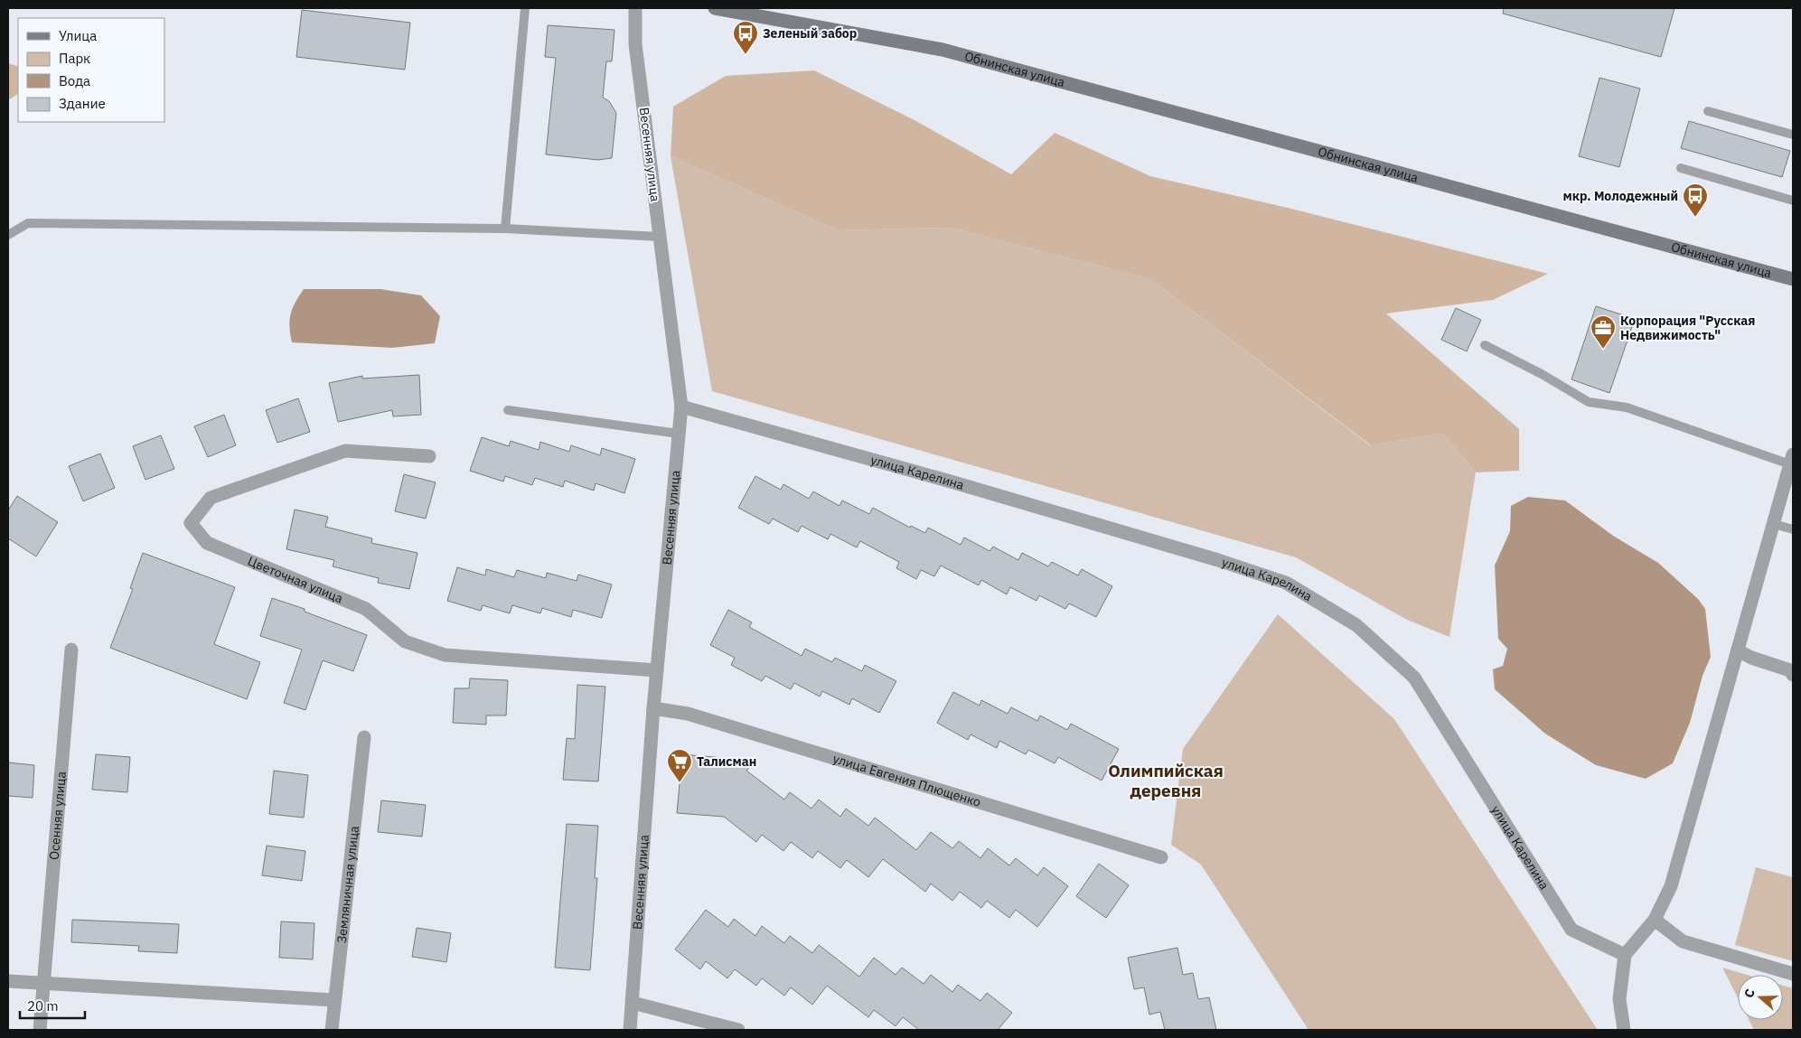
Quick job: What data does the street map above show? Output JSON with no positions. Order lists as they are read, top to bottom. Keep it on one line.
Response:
{"streets":{"street":["Обнинская улица","Весенняя улица","улица Карелина","Цветочная улица","улица Евгения Плющенко","Осенняя улица","Земляничная улица"]},"crossings":[["Весенняя улица","улица Карелина"],["Весенняя улица","Цветочная улица"],["Весенняя улица","улица Евгения Плющенко"]],"districts":["Олимпийская деревня"],"places":{"bus stop":["Зеленый забор","мкр. Молодежный"],"office":["Корпорация \"Русская Недвижимость\""],"supermarket":["Талисман"]},"legend":["Улица","Парк","Вода","Здание"],"scale_bar":"20 m","north":"left"}
